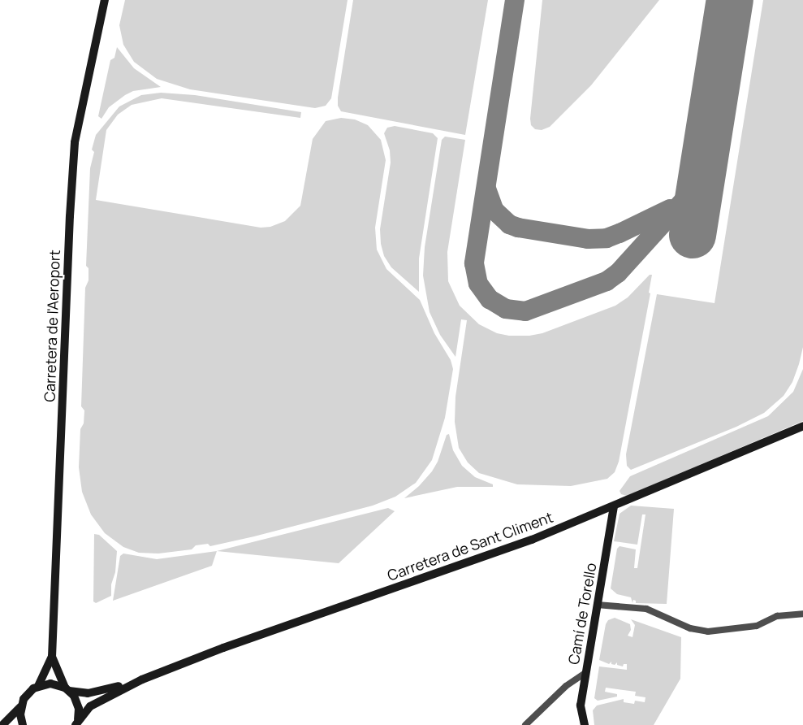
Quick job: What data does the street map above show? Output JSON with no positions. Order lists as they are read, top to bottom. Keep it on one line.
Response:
{"streets":{"main road":["Carretera de l'Aeroport","Carretera de Sant Climent","Camí de Torello"]},"crossings":[["Carretera de Sant Climent","Camí de Torello"]]}
